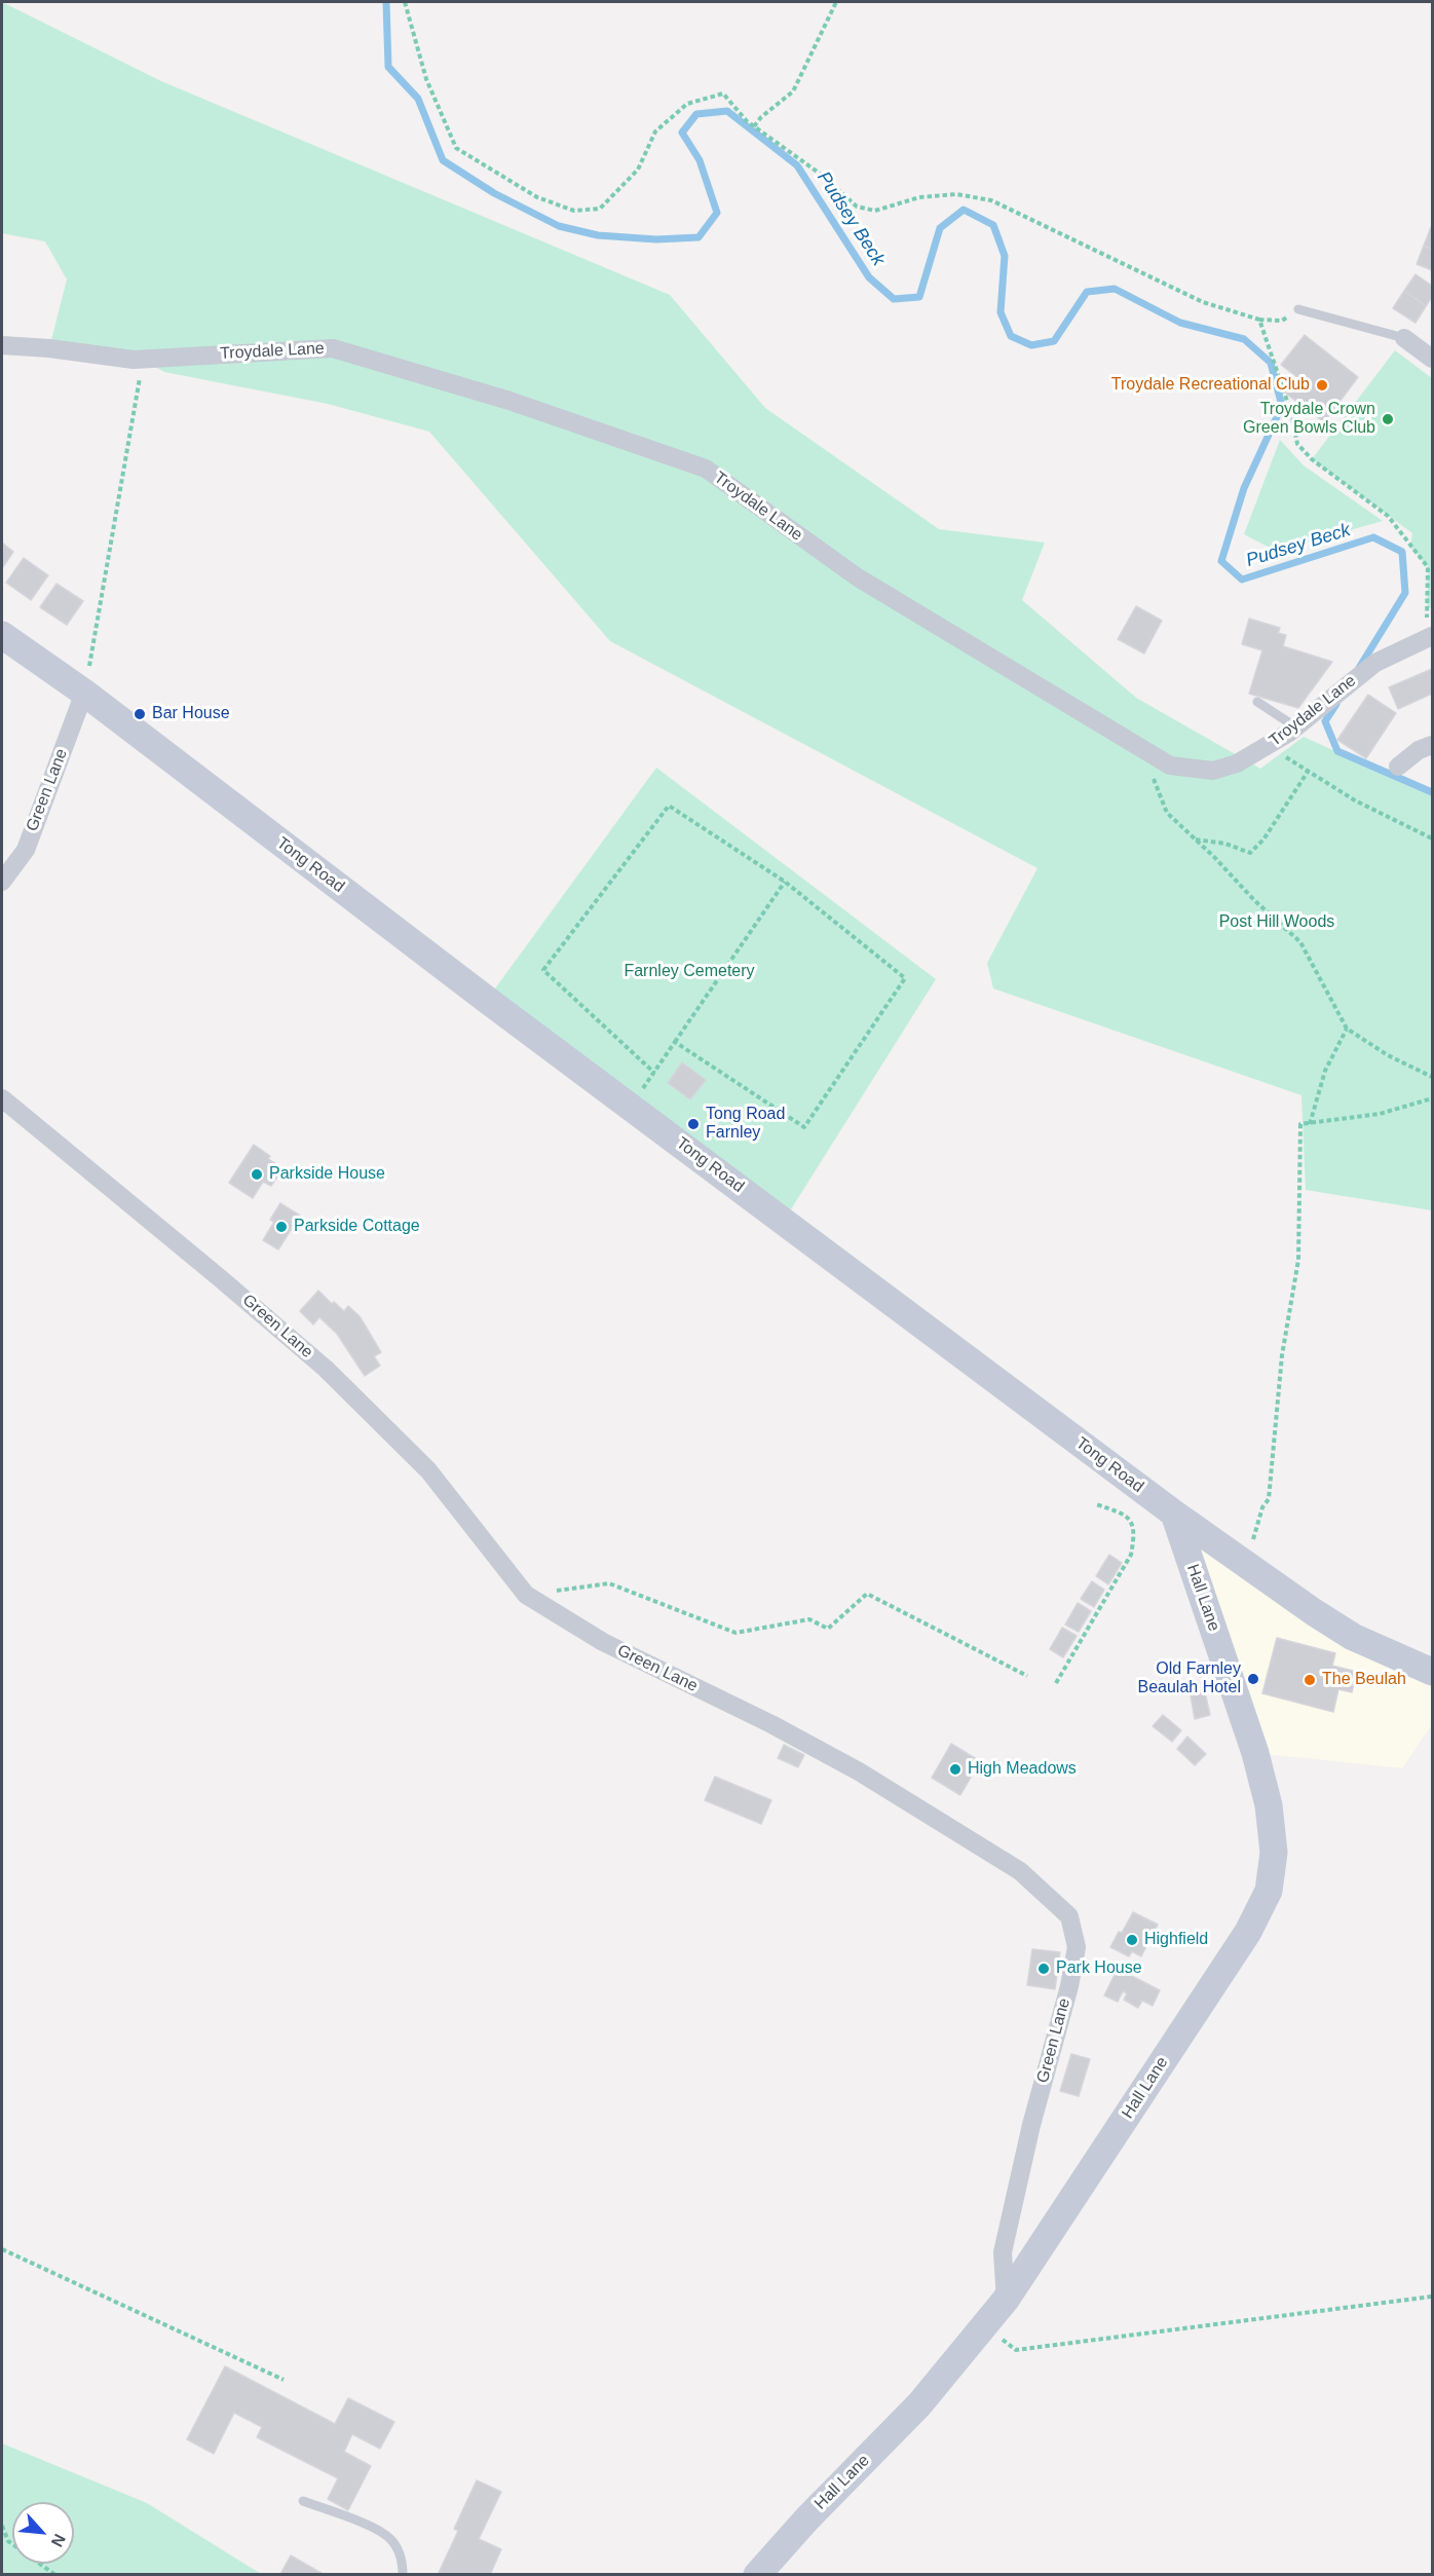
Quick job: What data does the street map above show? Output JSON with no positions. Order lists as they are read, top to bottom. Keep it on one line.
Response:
{"streets":{"street":["Troydale Lane","Green Lane","Tong Road","Hall Lane"]},"crossings":[["Green Lane","Tong Road"],["Green Lane","Hall Lane"],["Tong Road","Hall Lane"]],"water":["Pudsey Beck"],"parks":["Post Hill Woods","Farnley Cemetery"],"places":["Troydale Recreational Club","Troydale Crown Green Bowls Club","Bar House","Tong Road Farnley","Parkside House","Parkside Cottage","Old Farnley Beaulah Hotel","The Beulah","High Meadows","Highfield","Park House"],"north":"bottom right"}
